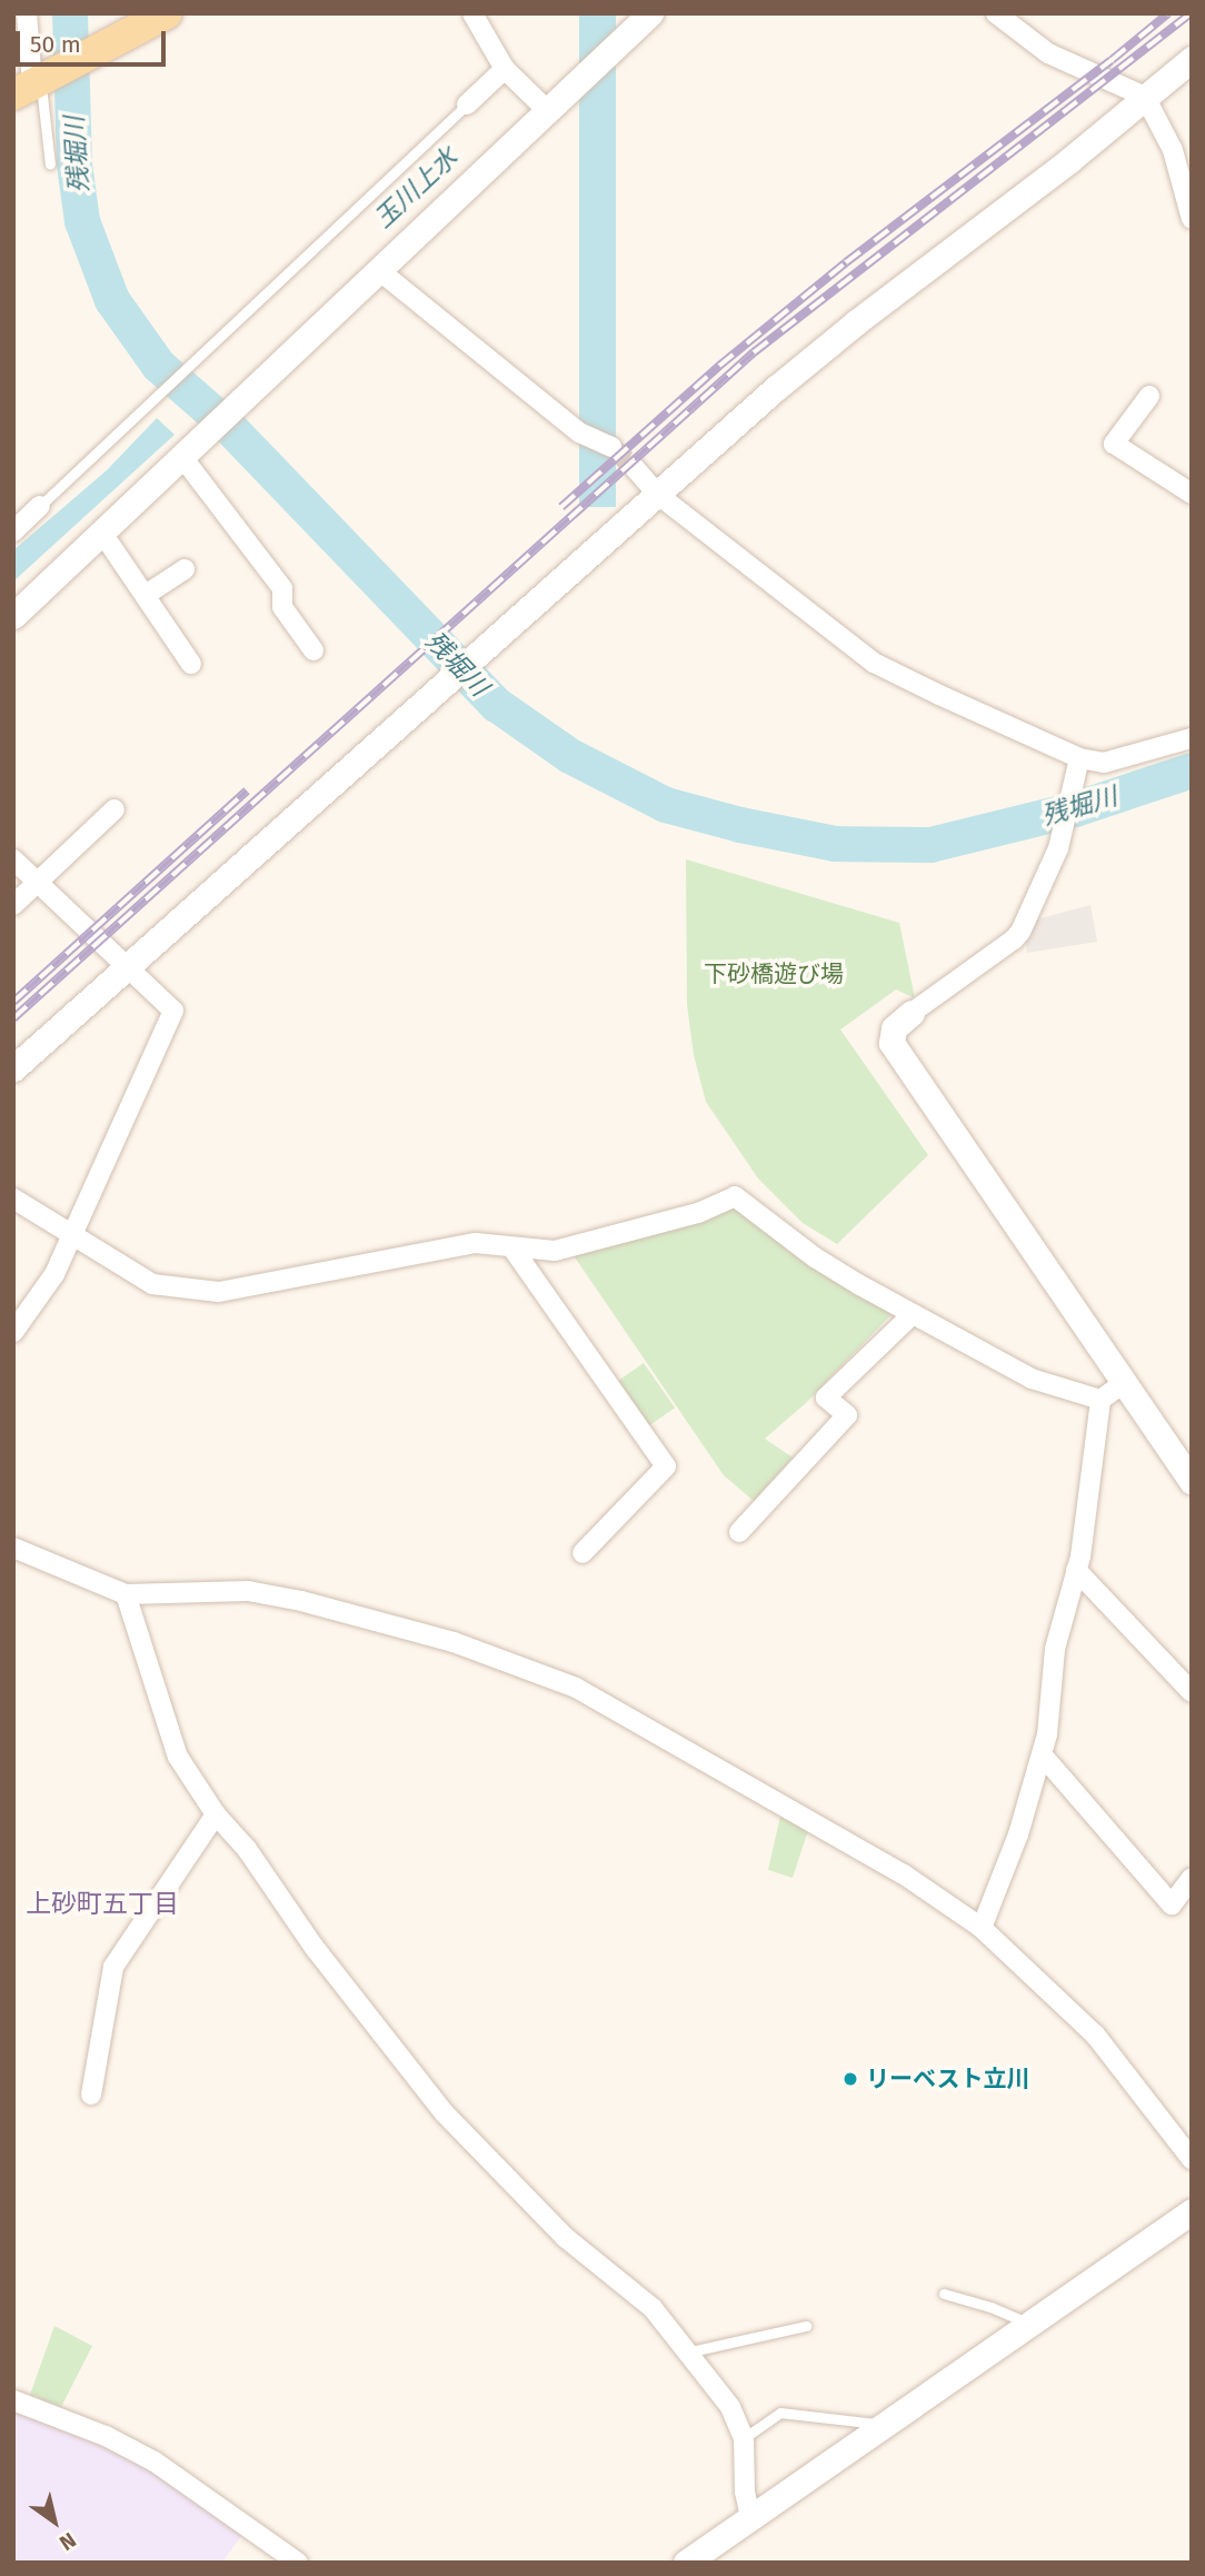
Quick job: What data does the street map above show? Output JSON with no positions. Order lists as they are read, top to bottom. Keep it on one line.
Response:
{"districts":["上砂町五丁目"],"water":["残堀川","玉川上水"],"parks":["下砂橋遊び場"],"places":["リーベスト立川"],"scale_bar":"50 m","north":"bottom right"}
